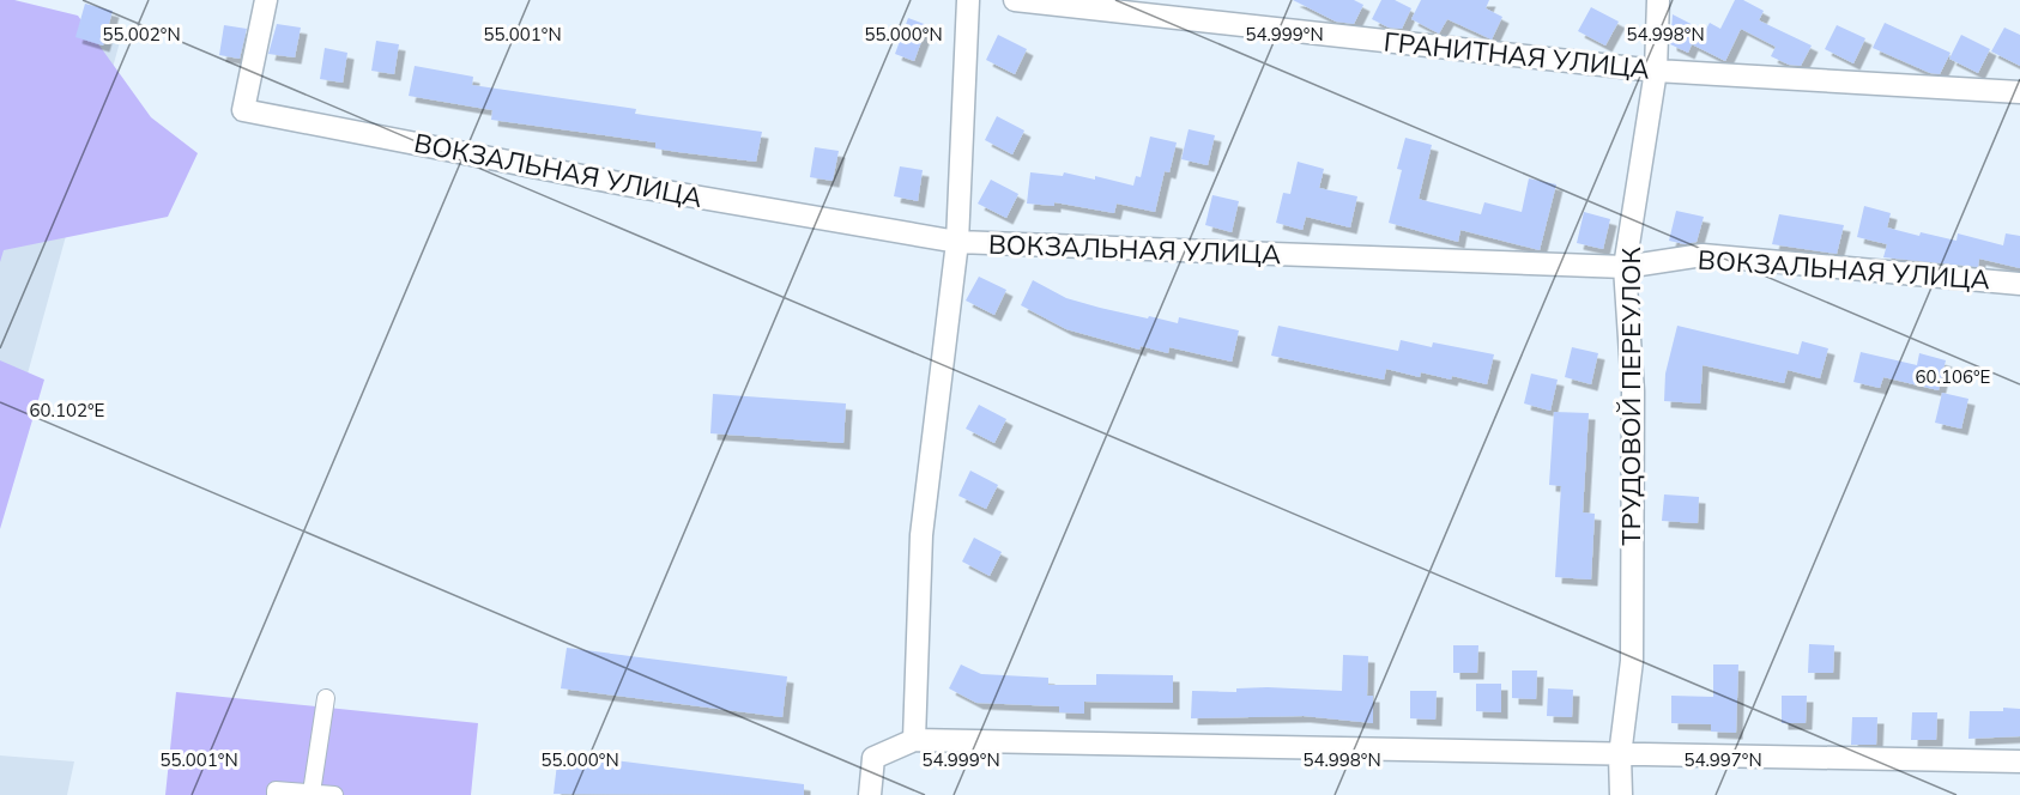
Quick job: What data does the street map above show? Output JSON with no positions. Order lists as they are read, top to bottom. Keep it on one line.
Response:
{"streets":{"street":["ГРАНИТНАЯ УЛИЦА","ВОКЗАЛЬНАЯ УЛИЦА","ТРУДОВОЙ ПЕРЕУЛОК"]},"crossings":[["ГРАНИТНАЯ УЛИЦА","ТРУДОВОЙ ПЕРЕУЛОК"],["ВОКЗАЛЬНАЯ УЛИЦА","ТРУДОВОЙ ПЕРЕУЛОК"]],"coordinates":["55.002°N","55.001°N","55.000°N","54.999°N","54.998°N","60.106°E","60.102°E","54.997°N"]}
